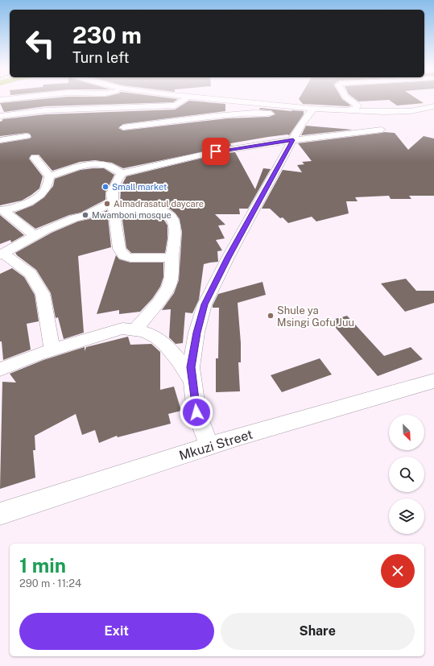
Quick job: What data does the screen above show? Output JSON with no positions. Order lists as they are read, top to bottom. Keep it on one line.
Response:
{"streets":{"street":["Mkuzi Street"]},"places":["Small market","Almadrasatul daycare","Mwamboni mosque","Shule ya Msingi Gofu Juu"],"north":"bottom right","page":{"turn":["230 m","Turn left"],"heading":["1 min","290 m · 11:24"],"buttons":["Exit","Share"]}}
